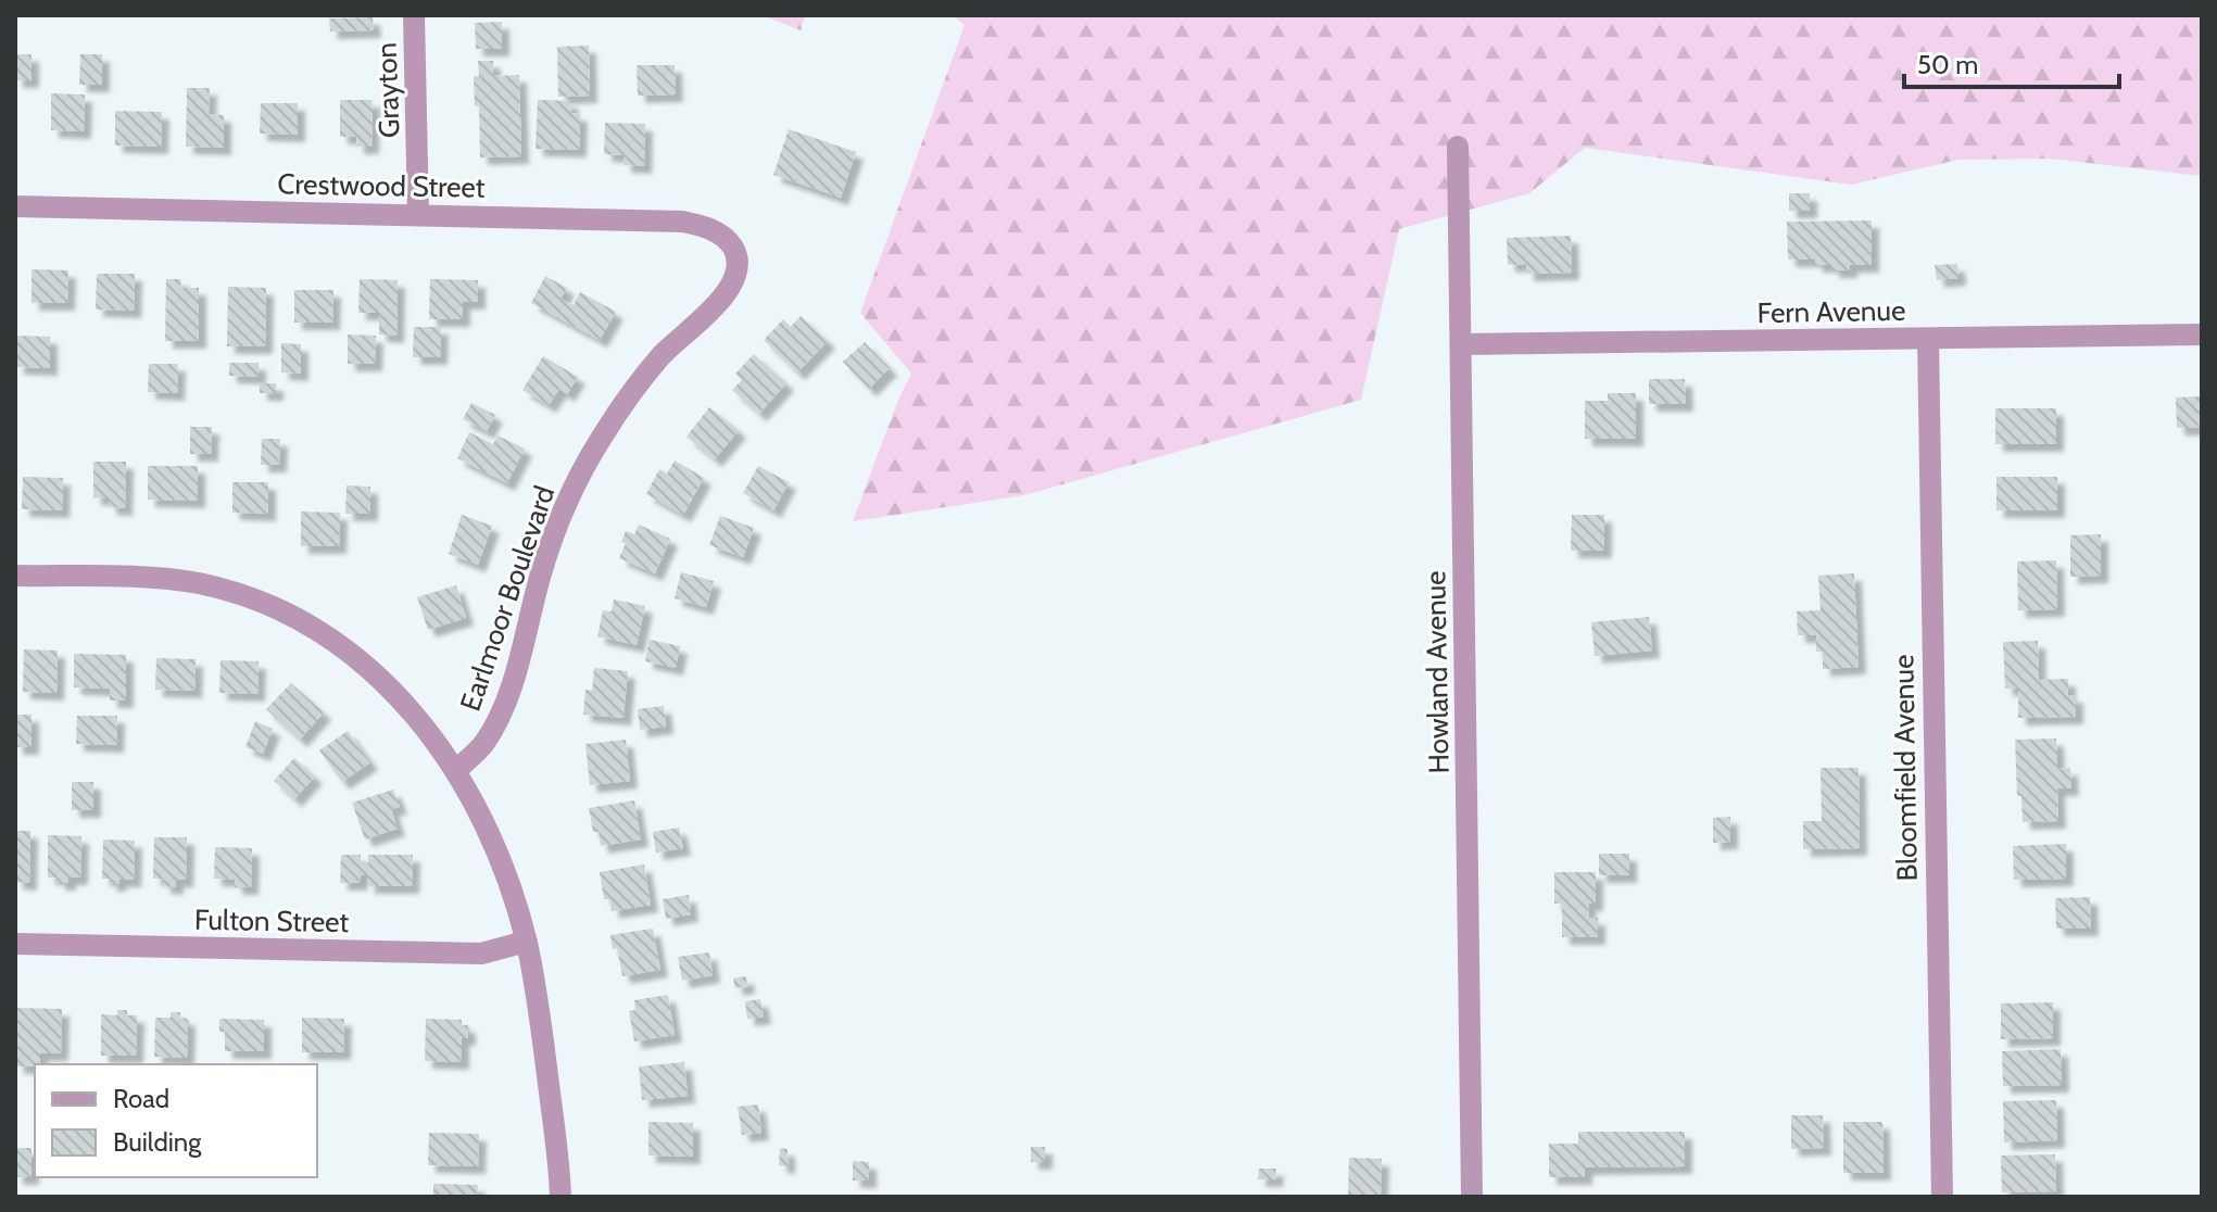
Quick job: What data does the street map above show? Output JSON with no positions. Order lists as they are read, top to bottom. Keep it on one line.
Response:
{"streets":{"street":["Grayton","Crestwood Street","Fern Avenue","Earlmoor Boulevard","Howland Avenue","Bloomfield Avenue","Fulton Street"]},"crossings":[["Grayton","Crestwood Street"],["Crestwood Street","Earlmoor Boulevard"],["Fern Avenue","Howland Avenue"],["Fern Avenue","Bloomfield Avenue"]],"legend":["Road","Building"],"scale_bar":"50 m"}
